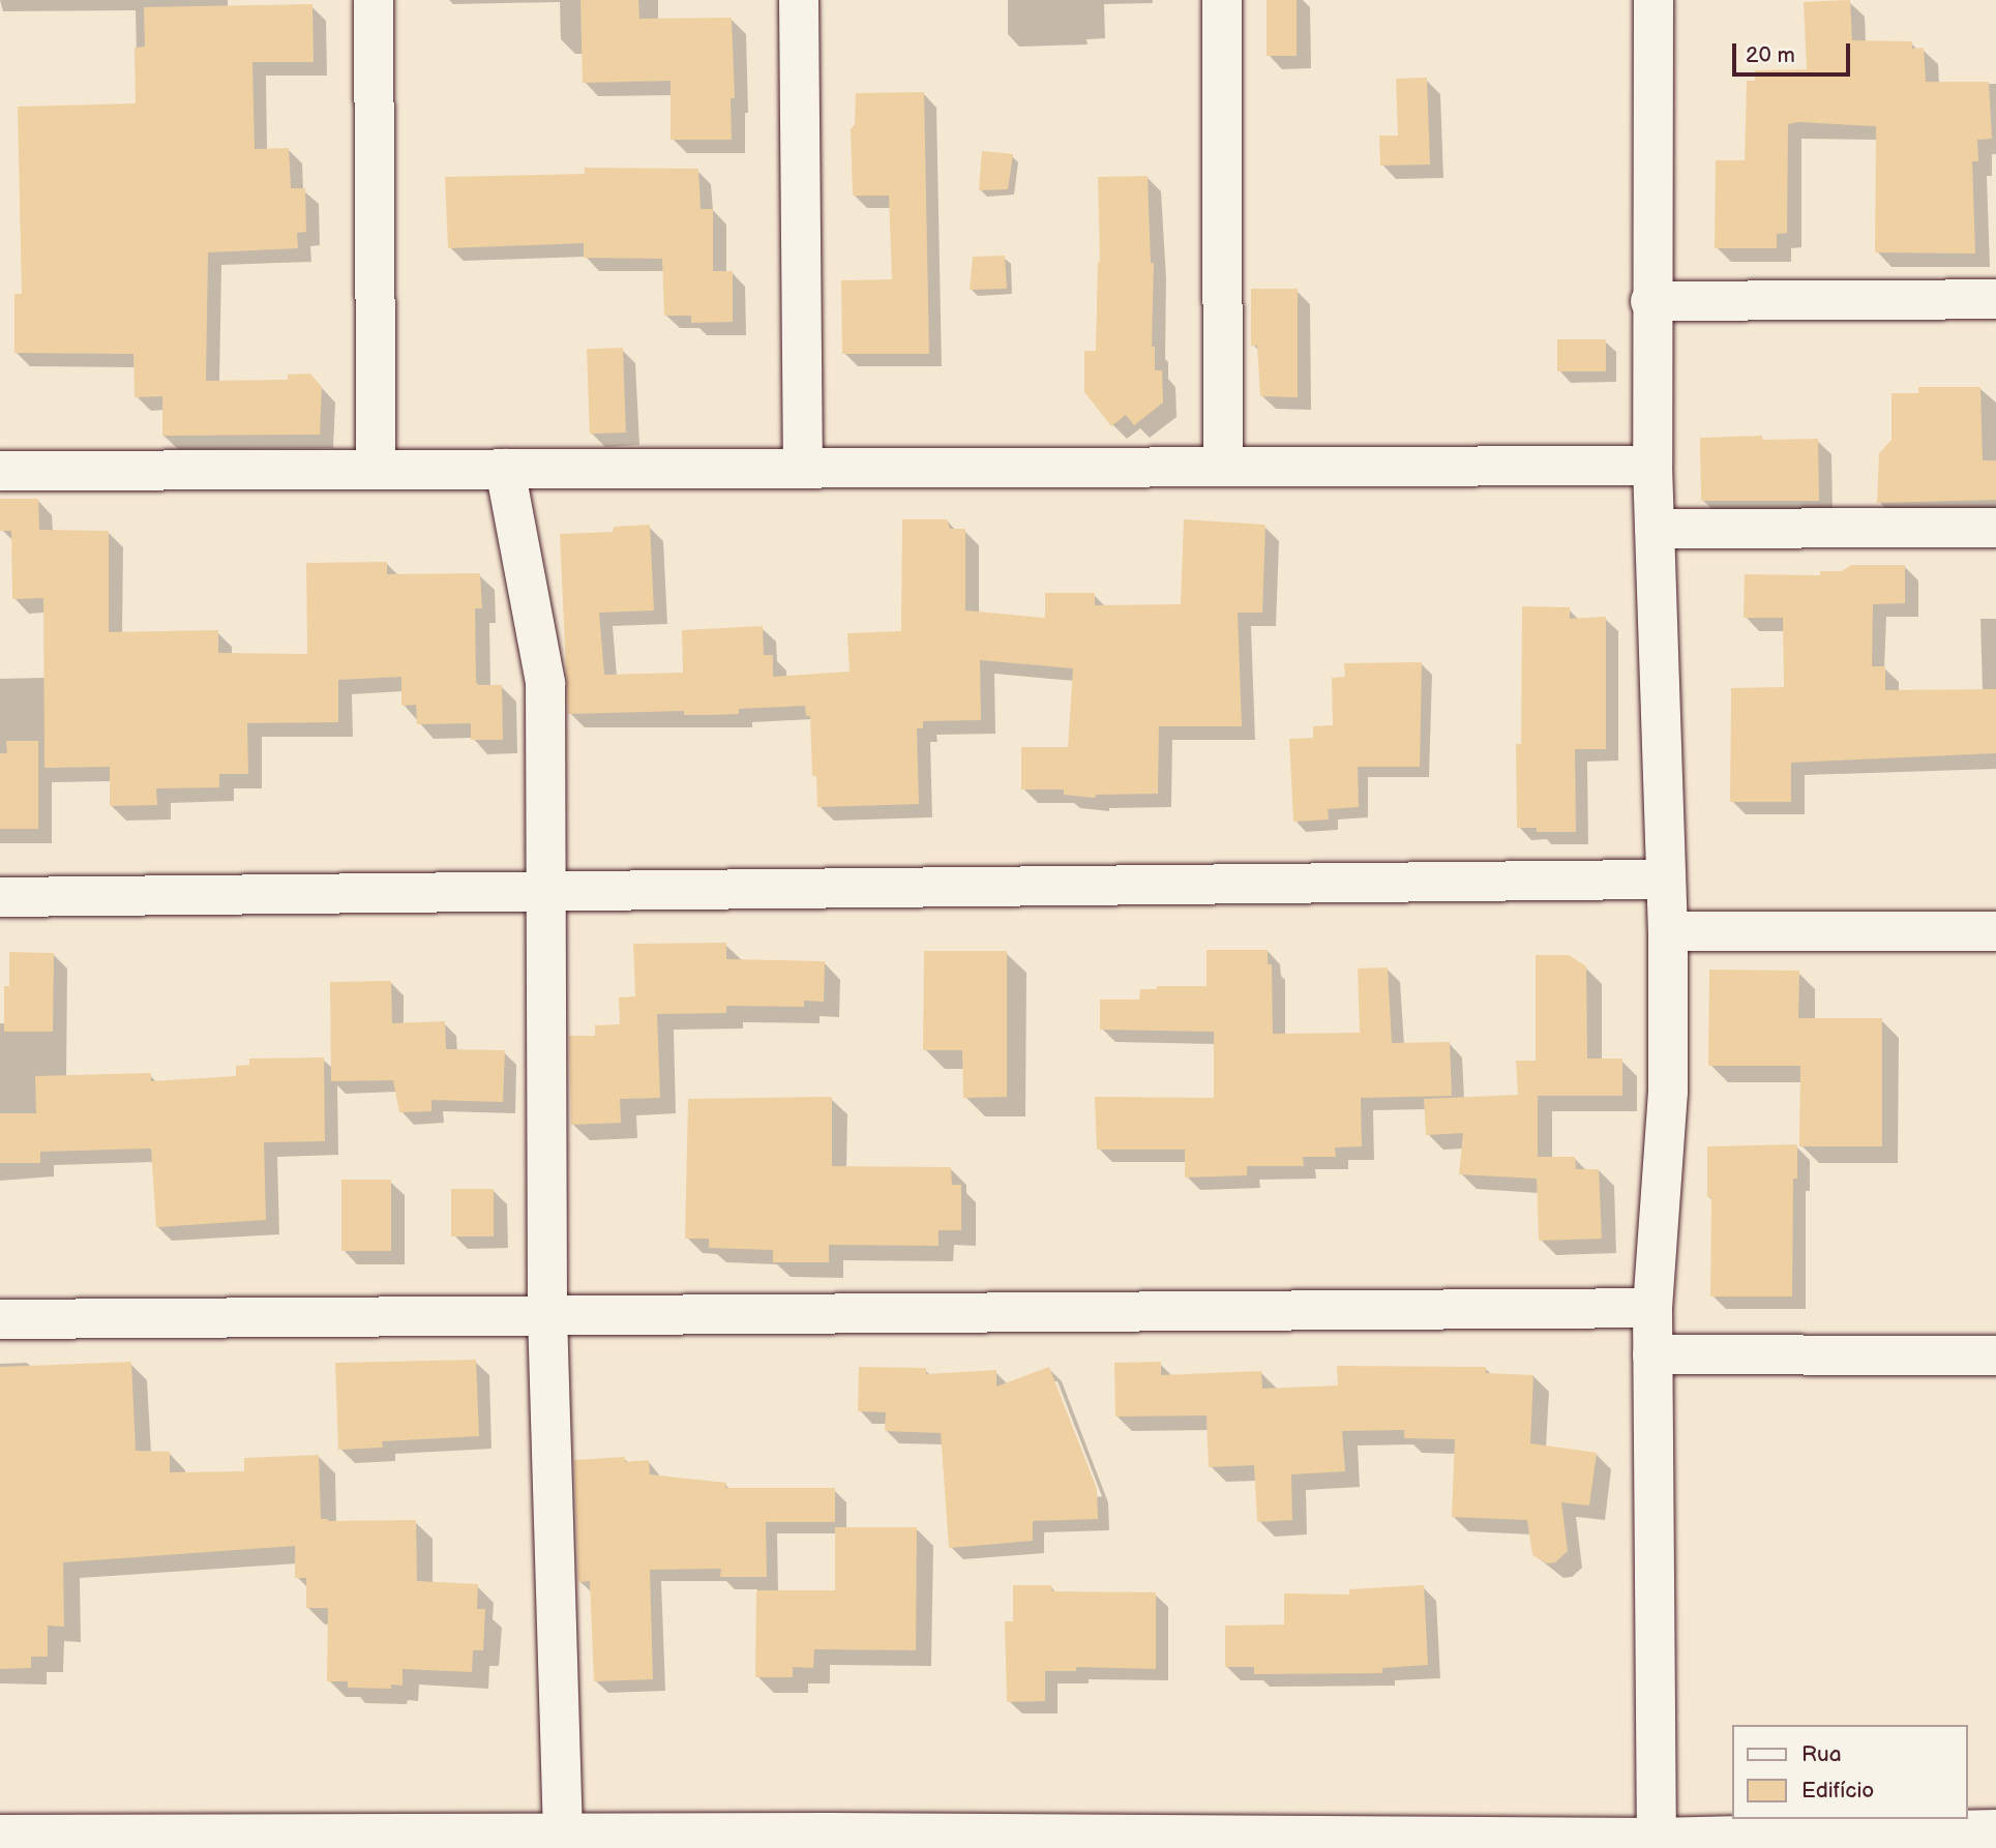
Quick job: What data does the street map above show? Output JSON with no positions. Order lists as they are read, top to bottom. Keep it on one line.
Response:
{"legend":["Rua","Edifício"],"scale_bar":"20 m"}
